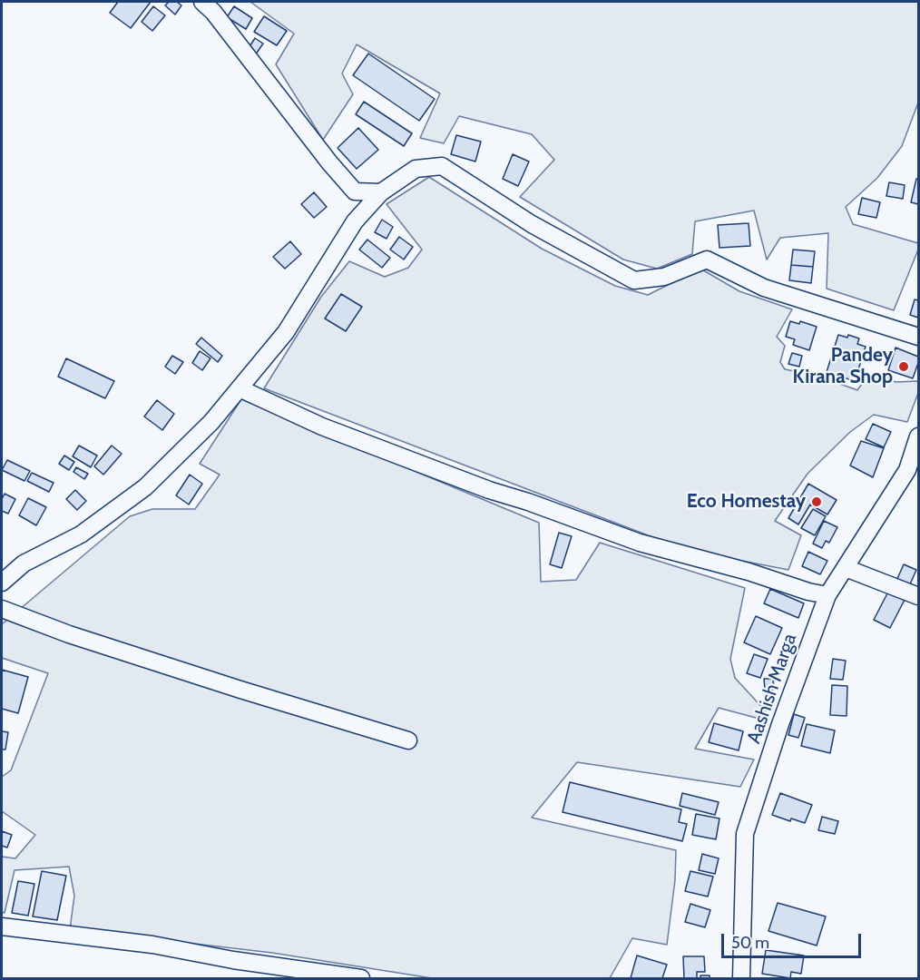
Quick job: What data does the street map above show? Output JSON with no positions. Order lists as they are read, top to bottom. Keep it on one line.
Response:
{"streets":{"street":["Aashish Marga"]},"places":["Pandey Kirana Shop","Eco Homestay"],"scale_bar":"50 m"}
